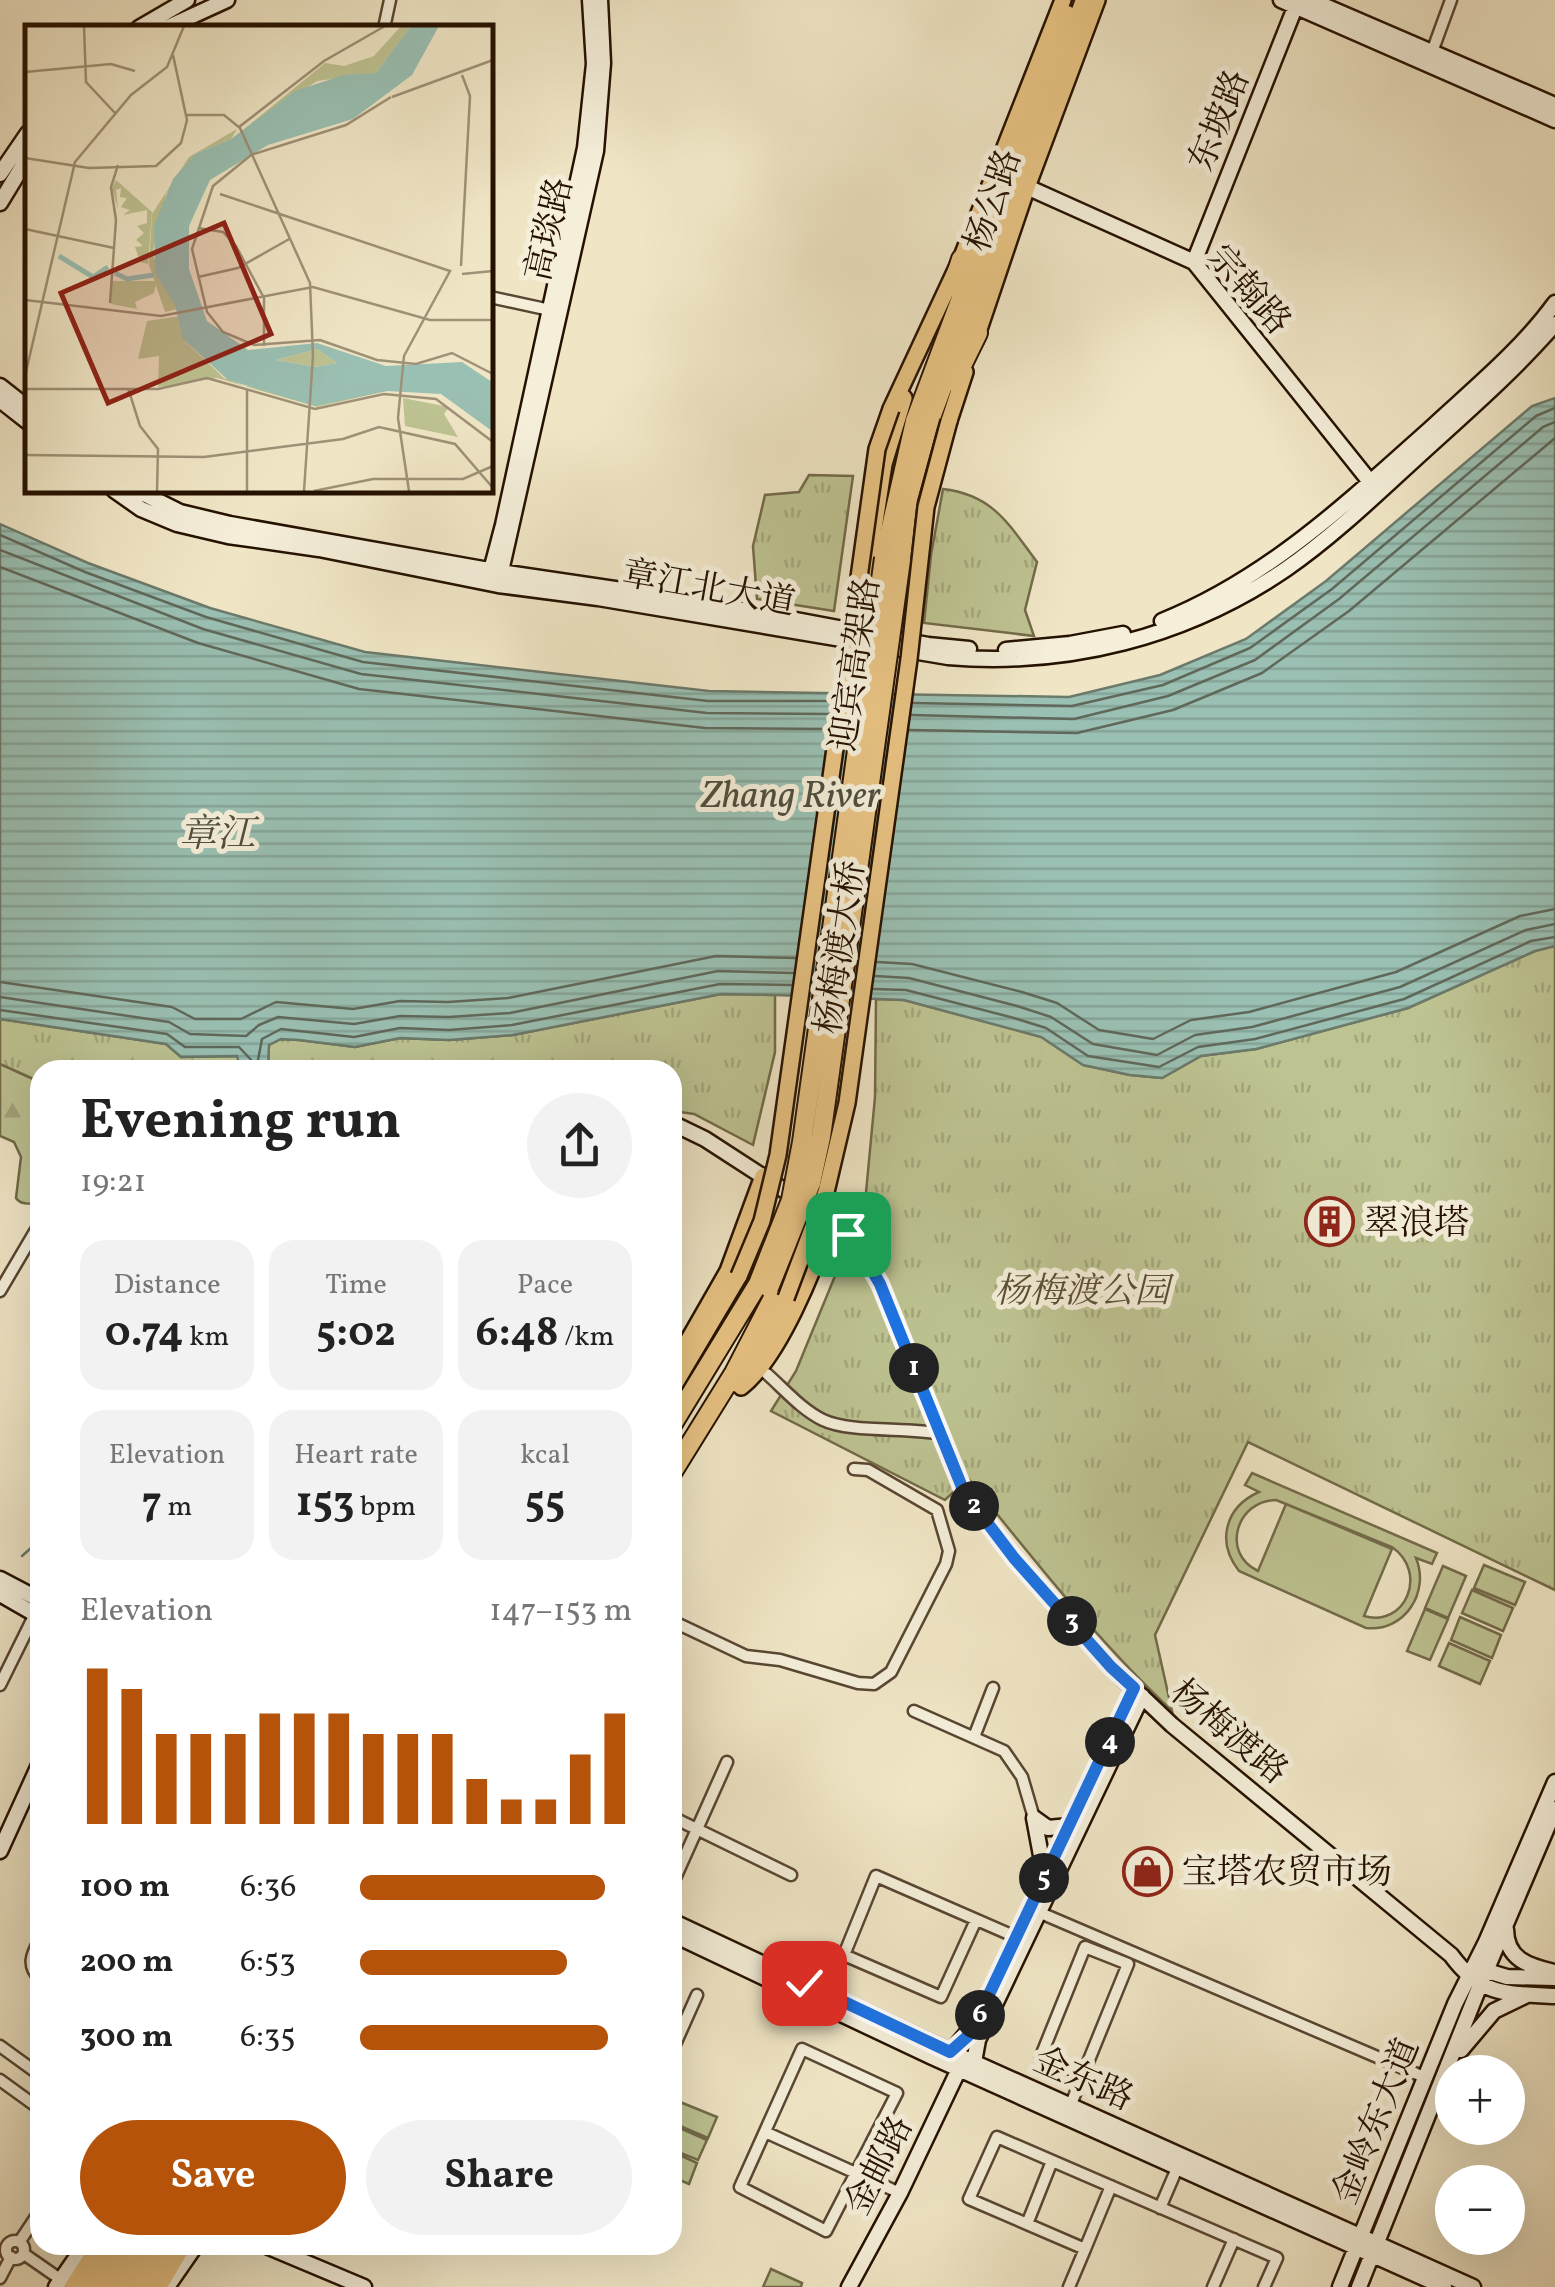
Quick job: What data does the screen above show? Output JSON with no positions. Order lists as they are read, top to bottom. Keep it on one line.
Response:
{"streets":{"highway":["迎宾高架路"],"main road":["东坡路","杨公路","高琰路","宗翰路","章江北大道","杨梅渡大桥","杨梅渡路","金东路","金岭东大道","金邮路"]},"crossings":[["东坡路","宗翰路"],["杨公路","宗翰路"],["杨公路","杨梅渡大桥"],["高琰路","章江北大道"],["宗翰路","章江北大道"],["杨梅渡路","金岭东大道"],["金东路","金岭东大道"],["金东路","金邮路"]],"water":["Zhang River","章江"],"parks":["杨梅渡公园"],"places":{"building":["翠浪塔"],"shop":["宝塔农贸市场"]},"page":{"heading":["Evening run","19:21"],"stats":[["Distance","0.74 km"],["Time","5:02"],["Pace","6:48 /km"],["Elevation","7 m"],["Heart rate","153 bpm"],["kcal","55"]],"pins":["1","2","3","4","5","6"],"chart":["Elevation","147–153 m"],"list":[{"name":"100 m","note":"6:36"},{"name":"200 m","note":"6:53"},{"name":"300 m","note":"6:35"}],"map_buttons":["+","−"],"buttons":["Save","Share"]}}
